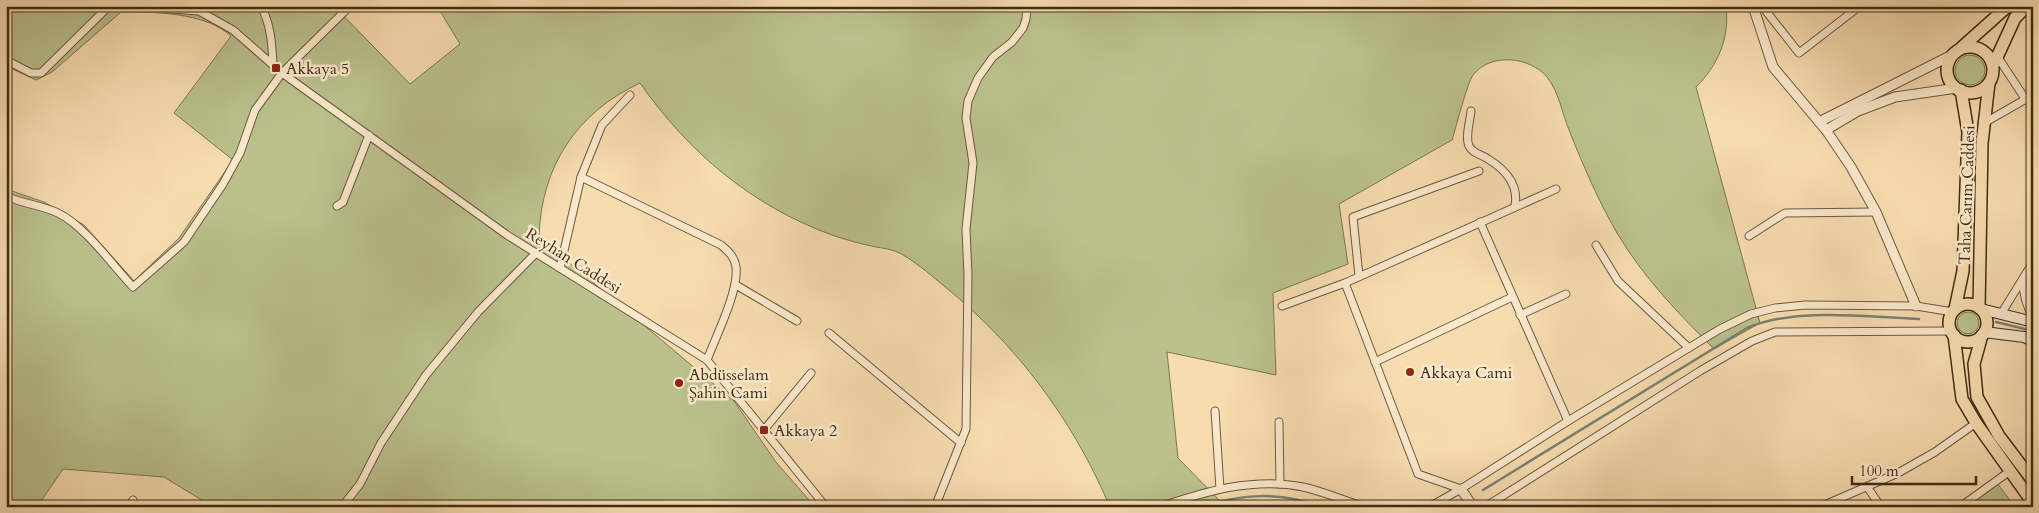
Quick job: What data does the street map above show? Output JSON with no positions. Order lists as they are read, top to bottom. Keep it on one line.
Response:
{"streets":{"main road":["Taha Carım Caddesi"],"street":["Reyhan Caddesi"]},"places":{"transit":["Akkaya 5","Akkaya 2"],"other":["Akkaya Cami","Abdüsselam Şahin Cami"]},"scale_bar":"100 m"}
